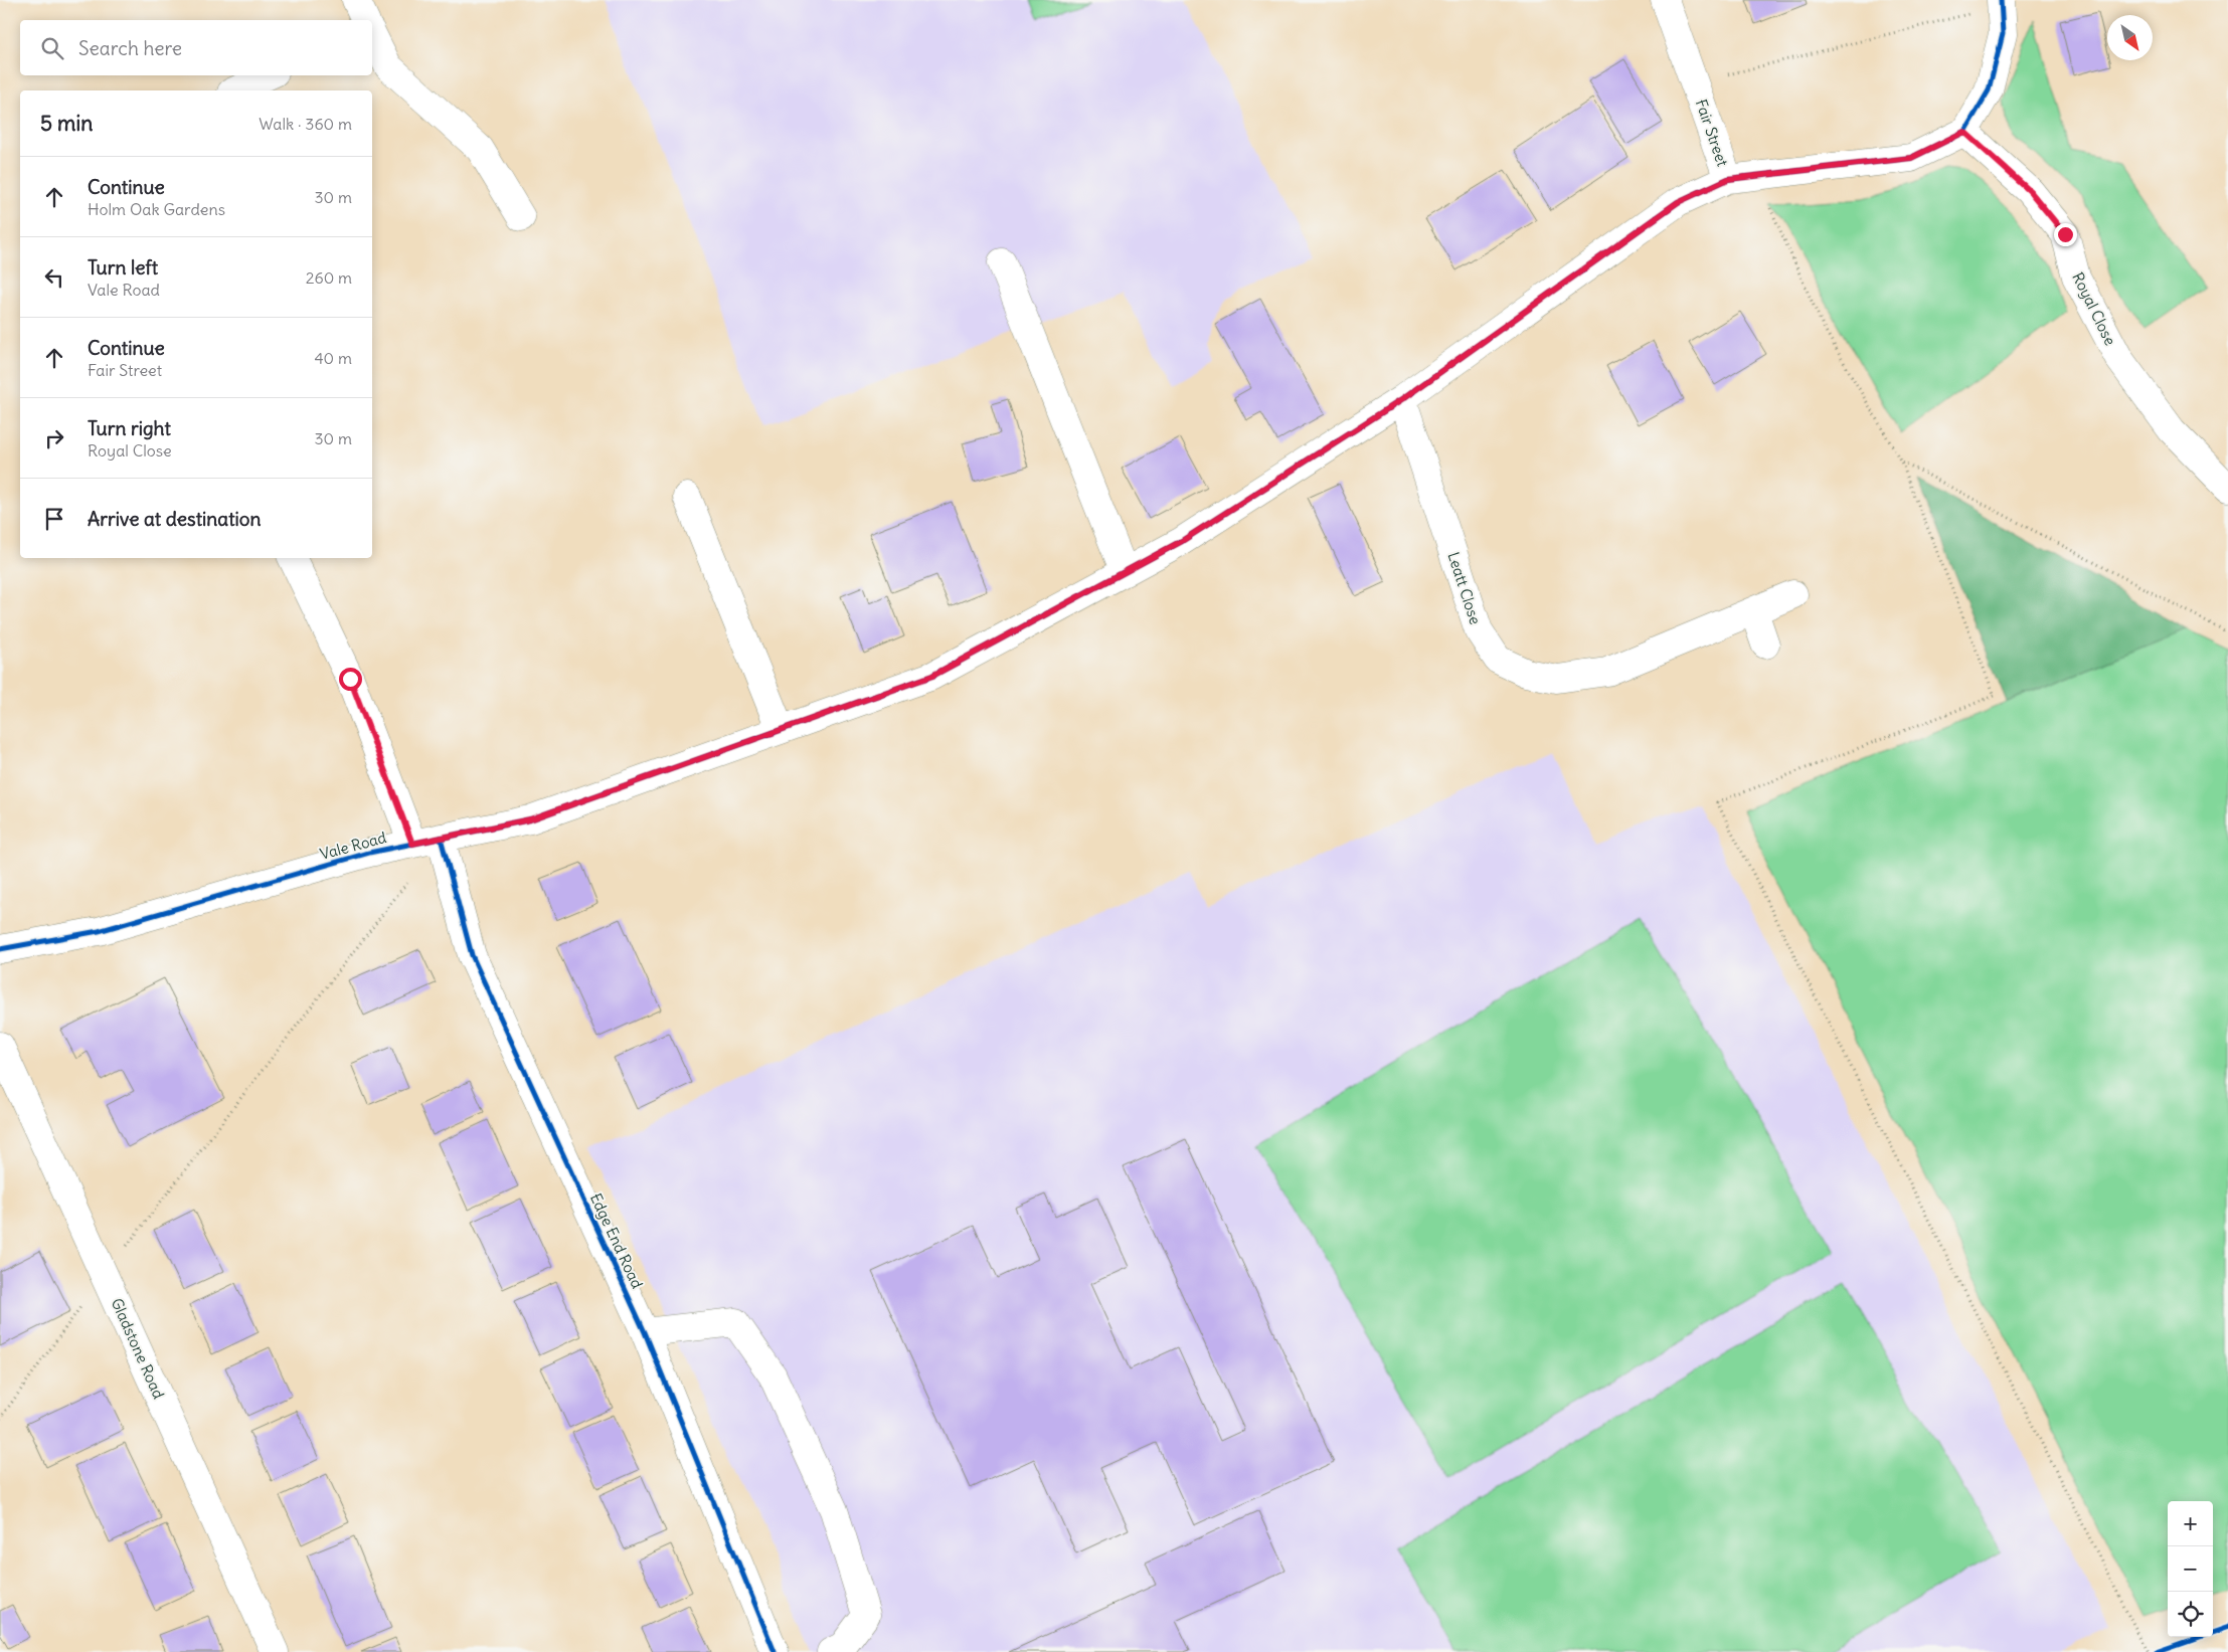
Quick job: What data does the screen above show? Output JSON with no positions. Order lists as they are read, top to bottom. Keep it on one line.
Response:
{"streets":{"street":["Fair Street","Royal Close","Leatt Close","Vale Road","Edge End Road","Gladstone Road"]},"crossings":[["Fair Street","Royal Close"],["Fair Street","Vale Road"],["Leatt Close","Vale Road"],["Vale Road","Edge End Road"]],"north":"bottom right","page":{"search":"Search here","heading":["5 min","Walk · 360 m"],"list":[["Continue","Holm Oak Gardens","30 m"],["Turn left","Vale Road","260 m"],["Continue","Fair Street","40 m"],["Turn right","Royal Close","30 m"],"Arrive at destination"],"map_buttons":["+","−"]}}
